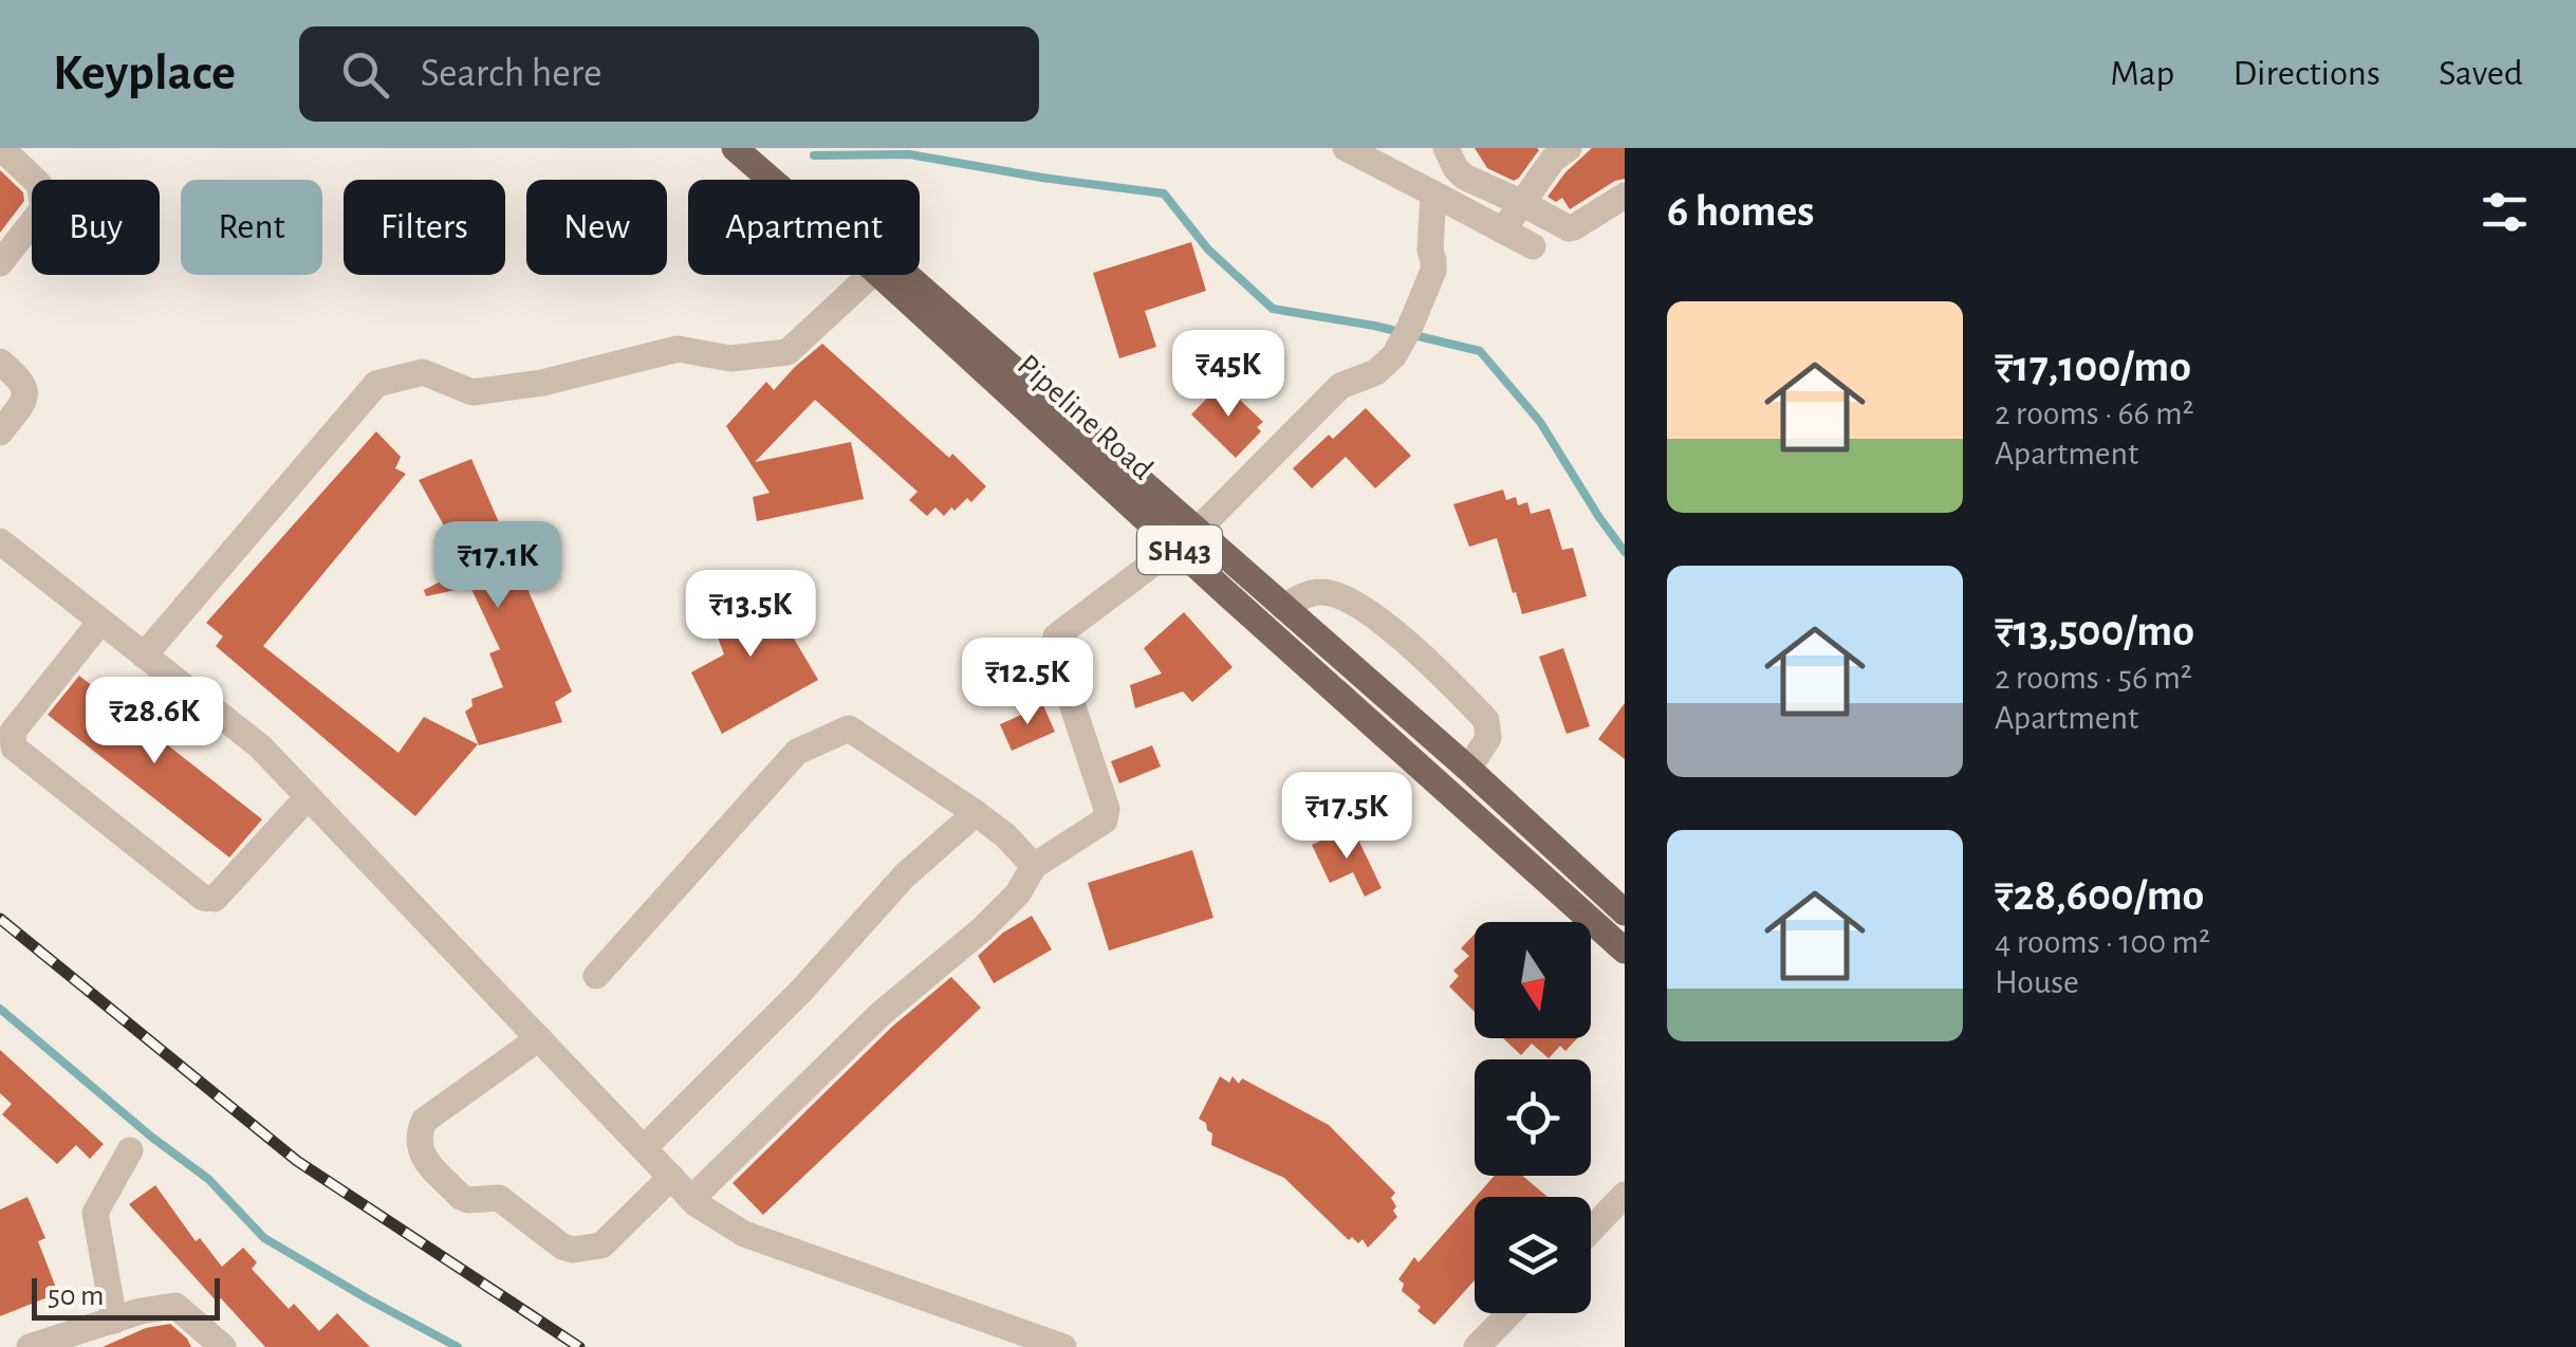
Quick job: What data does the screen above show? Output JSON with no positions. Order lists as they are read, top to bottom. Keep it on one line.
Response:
{"streets":{"main road":["Pipeline Road","SH43"]},"scale_bar":"50 m","north":"bottom","page":{"header":"Keyplace","search":"Search here","nav":["Map","Directions","Saved"],"heading":"6 homes","chip":["Buy","Rent","Filters","New","Apartment"],"list":[{"name":"₹17,100/mo","note":"2 rooms · 66 m² · Apartment"},{"name":"₹13,500/mo","note":"2 rooms · 56 m² · Apartment"},{"name":"₹28,600/mo","note":"4 rooms · 100 m² · House"}],"price":["₹45K","₹17.1K","₹13.5K","₹12.5K","₹28.6K","₹17.5K"],"scale":"50 m"}}
